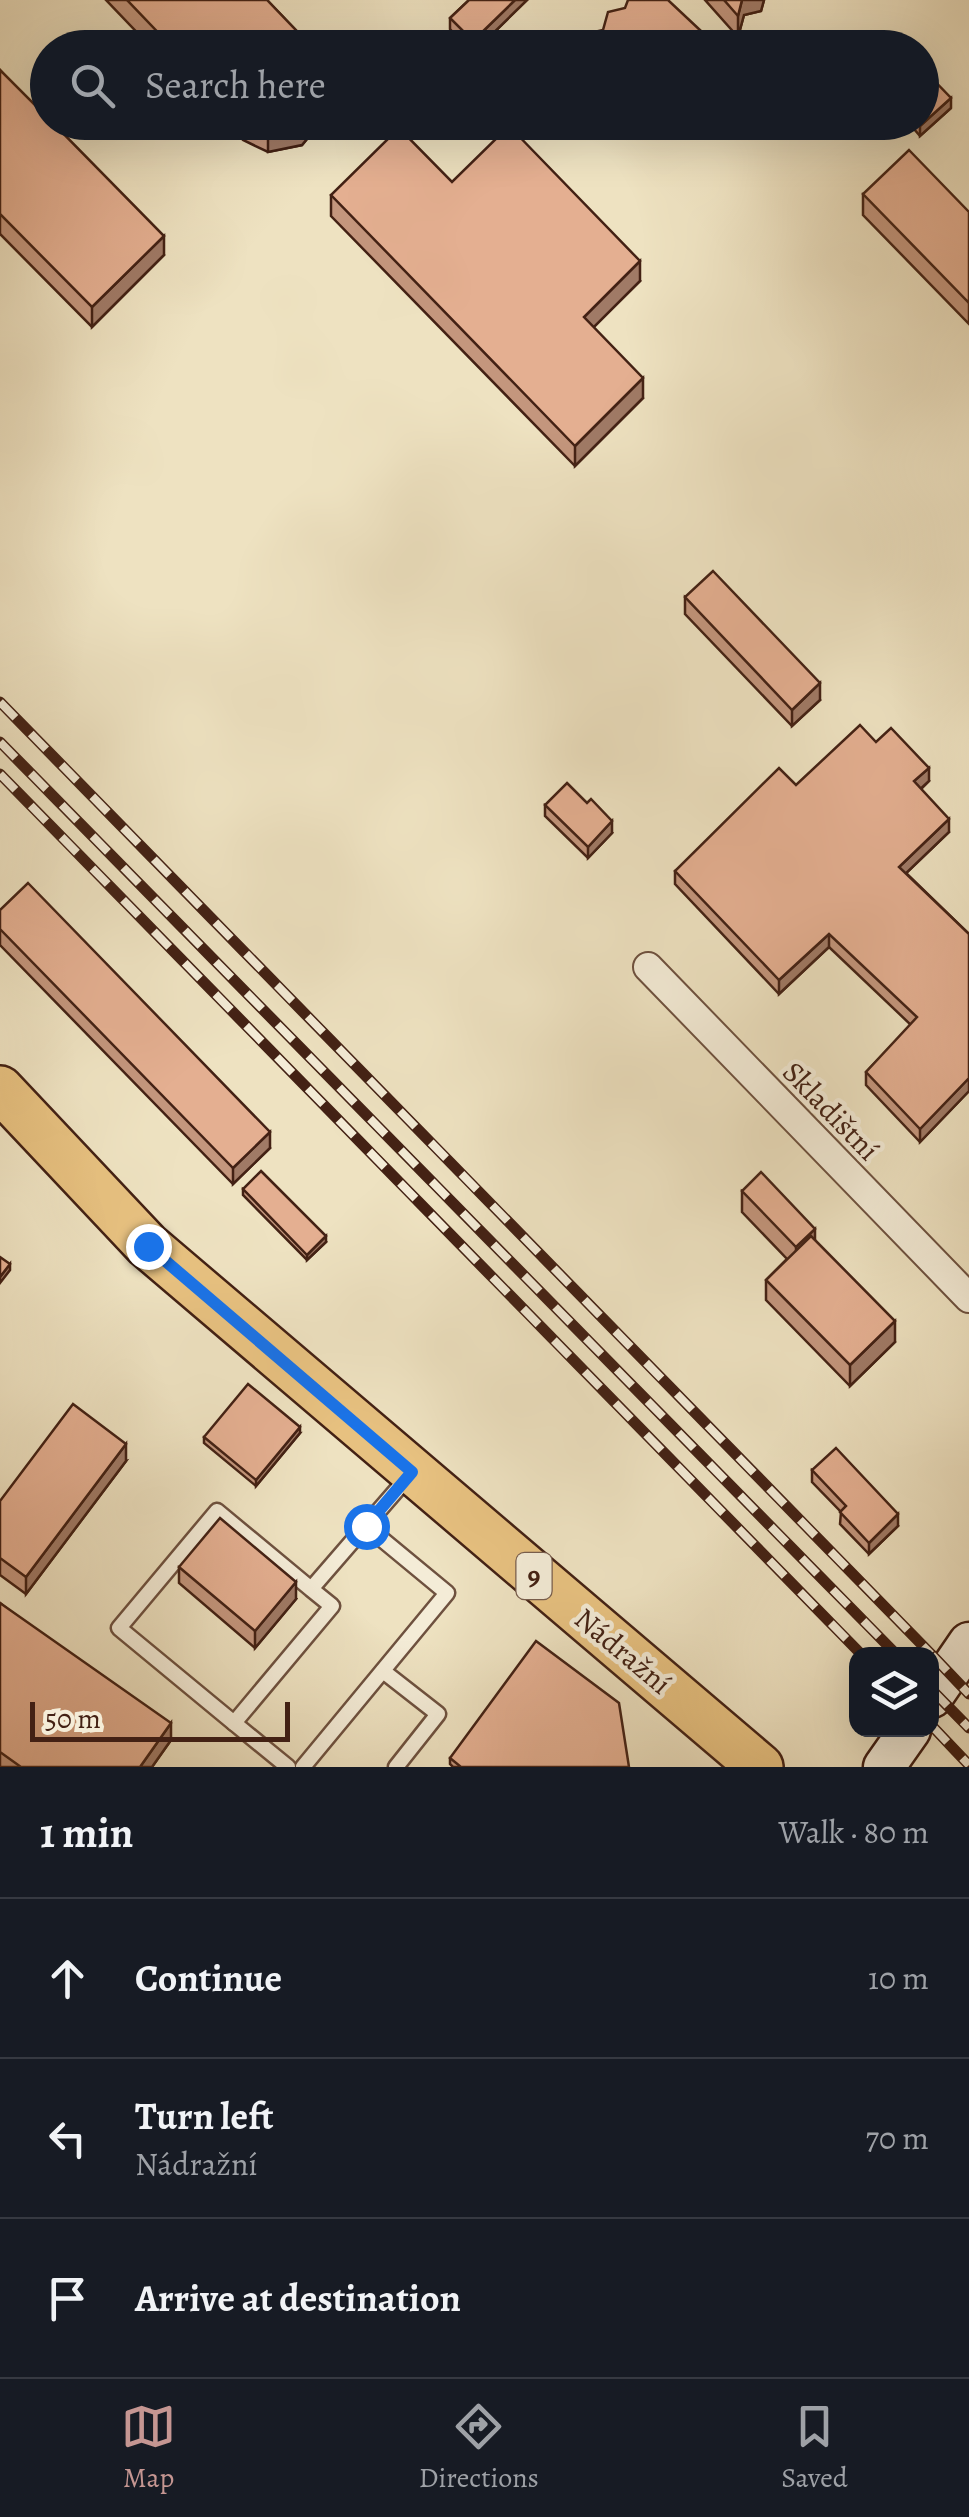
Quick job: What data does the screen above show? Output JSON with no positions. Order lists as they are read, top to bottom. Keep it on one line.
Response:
{"streets":{"main road":["9","Nádražní"],"street":["Skladištní"]},"scale_bar":"50 m","page":{"search":"Search here","scale":"50 m","heading":["1 min","Walk · 80 m"],"list":[["Continue","10 m"],["Turn left","Nádražní","70 m"],"Arrive at destination"],"nav":["Map","Directions","Saved"]}}
